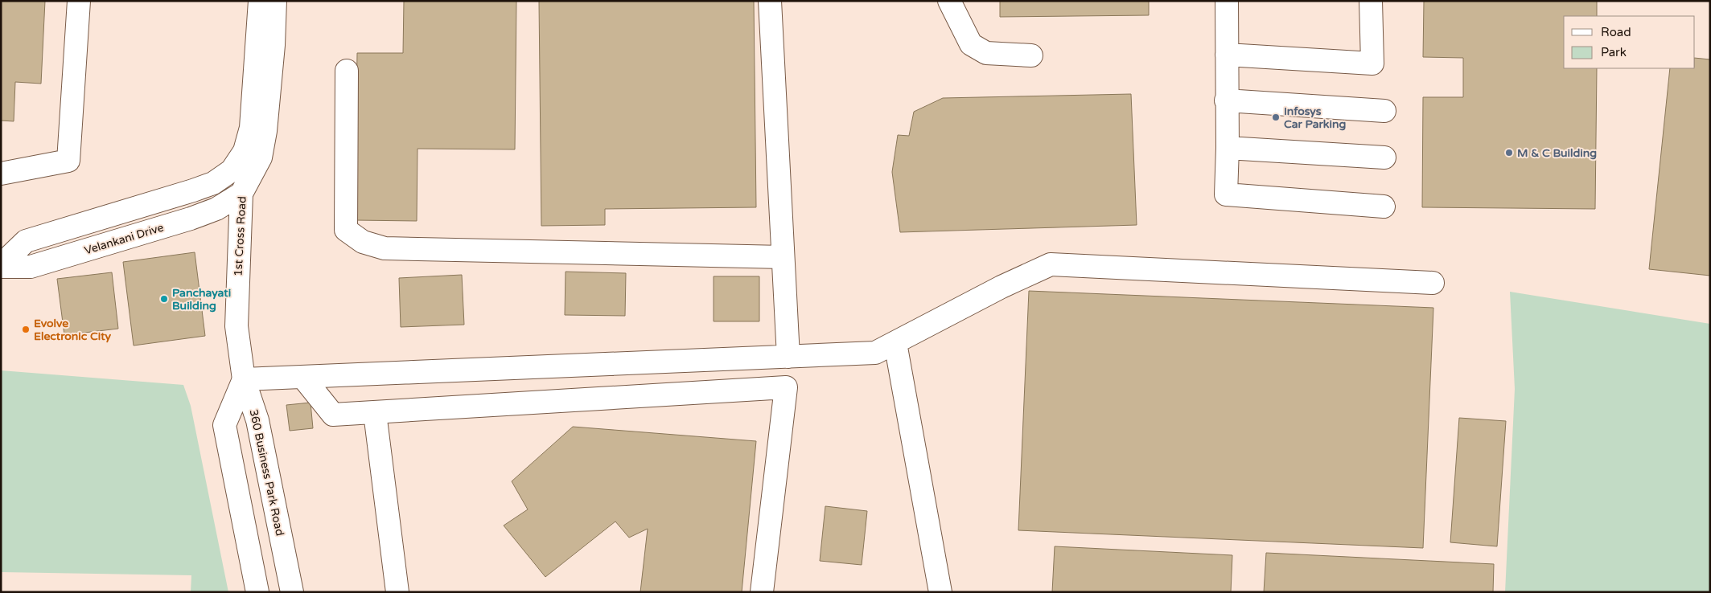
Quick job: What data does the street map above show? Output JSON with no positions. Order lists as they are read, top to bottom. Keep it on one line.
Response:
{"streets":{"street":["1st Cross Road","Velankani Drive","360 Business Park Road"]},"crossings":[["1st Cross Road","Velankani Drive"],["1st Cross Road","360 Business Park Road"]],"places":["Infosys Car Parking","M & C Building","Panchayati Building","Evolve Electronic City"],"legend":["Road","Park"]}
